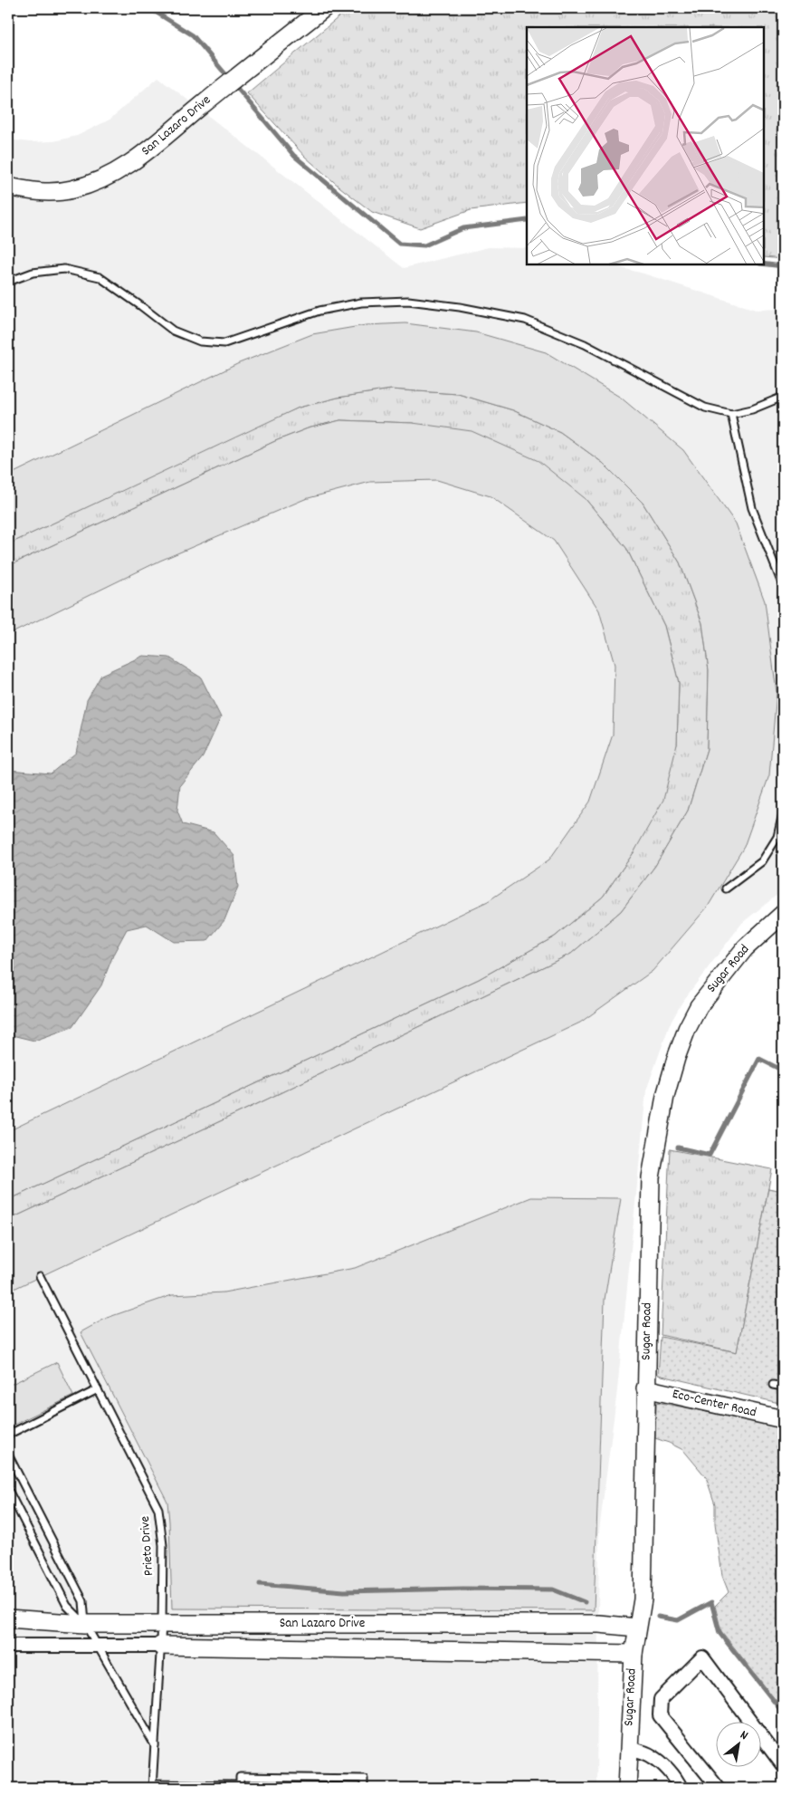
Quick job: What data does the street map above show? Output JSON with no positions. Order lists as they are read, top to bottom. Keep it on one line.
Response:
{"streets":{"street":["San Lazaro Drive","Sugar Road","Eco-Center Road"],"lane":["Prieto Drive"]},"crossings":[["San Lazaro Drive","Sugar Road"],["San Lazaro Drive","Prieto Drive"],["Sugar Road","Eco-Center Road"]],"north":"top right"}
